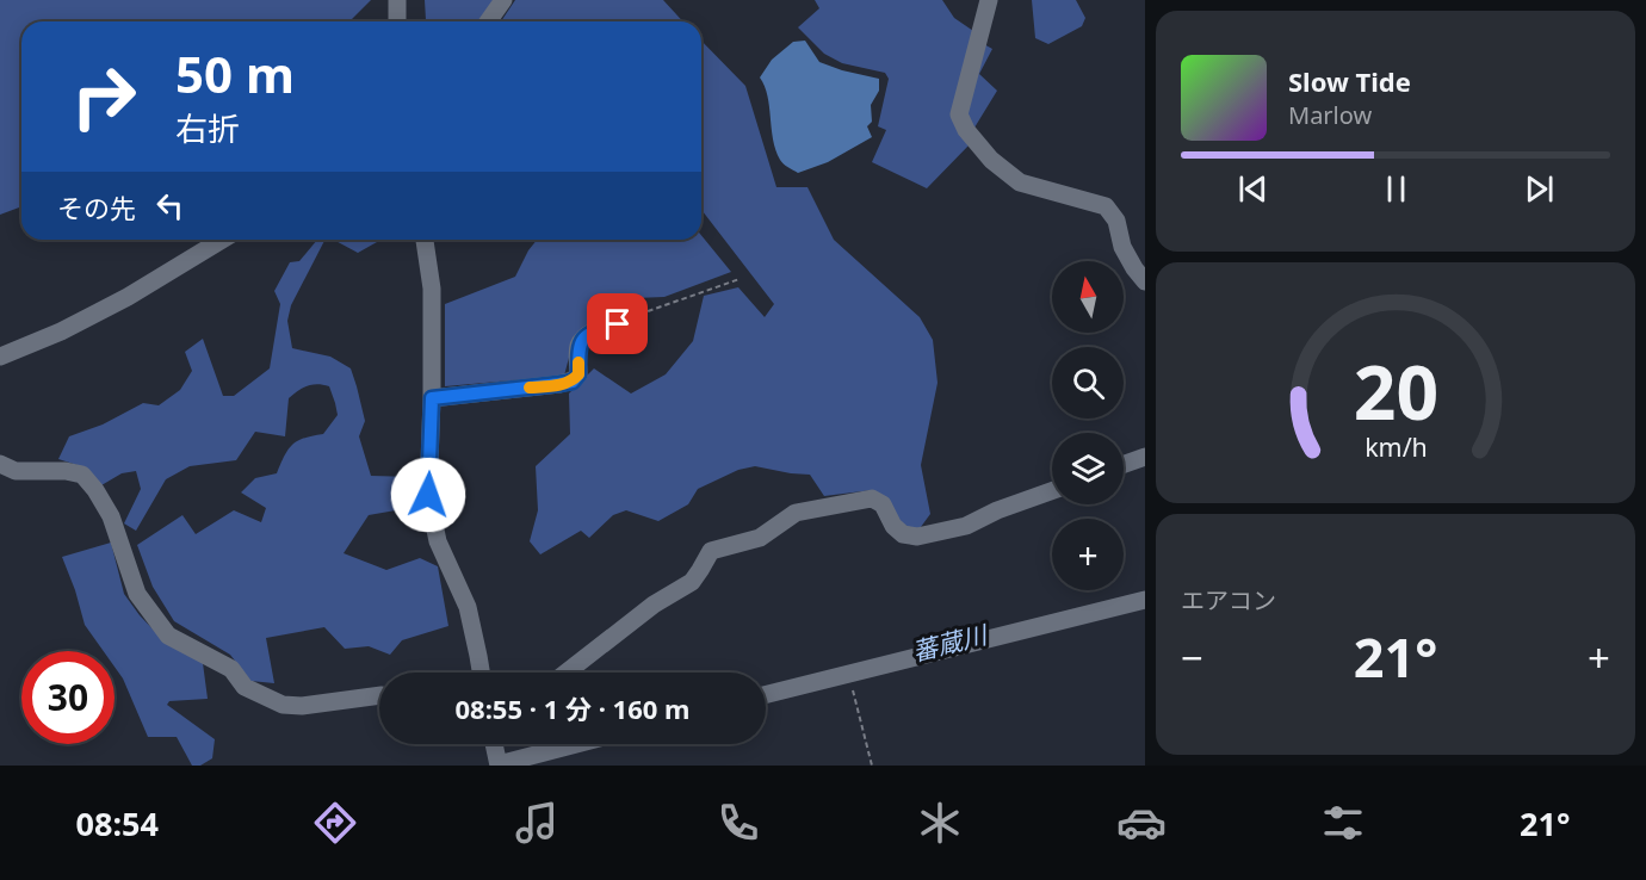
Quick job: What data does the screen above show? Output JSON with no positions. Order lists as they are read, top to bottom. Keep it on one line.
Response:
{"water":["蕃蔵川"],"north":"top","page":{"turn":["50 m","右折"],"song":["Slow Tide","Marlow"],"then":"その先","map_buttons":"+","tile":"エアコン","heat":["−","21°","+"],"limit":"30","trip":"08:55 · 1 分 · 160 m","tabs":["08:54","21°"],"gauge":["20","km/h"]}}
